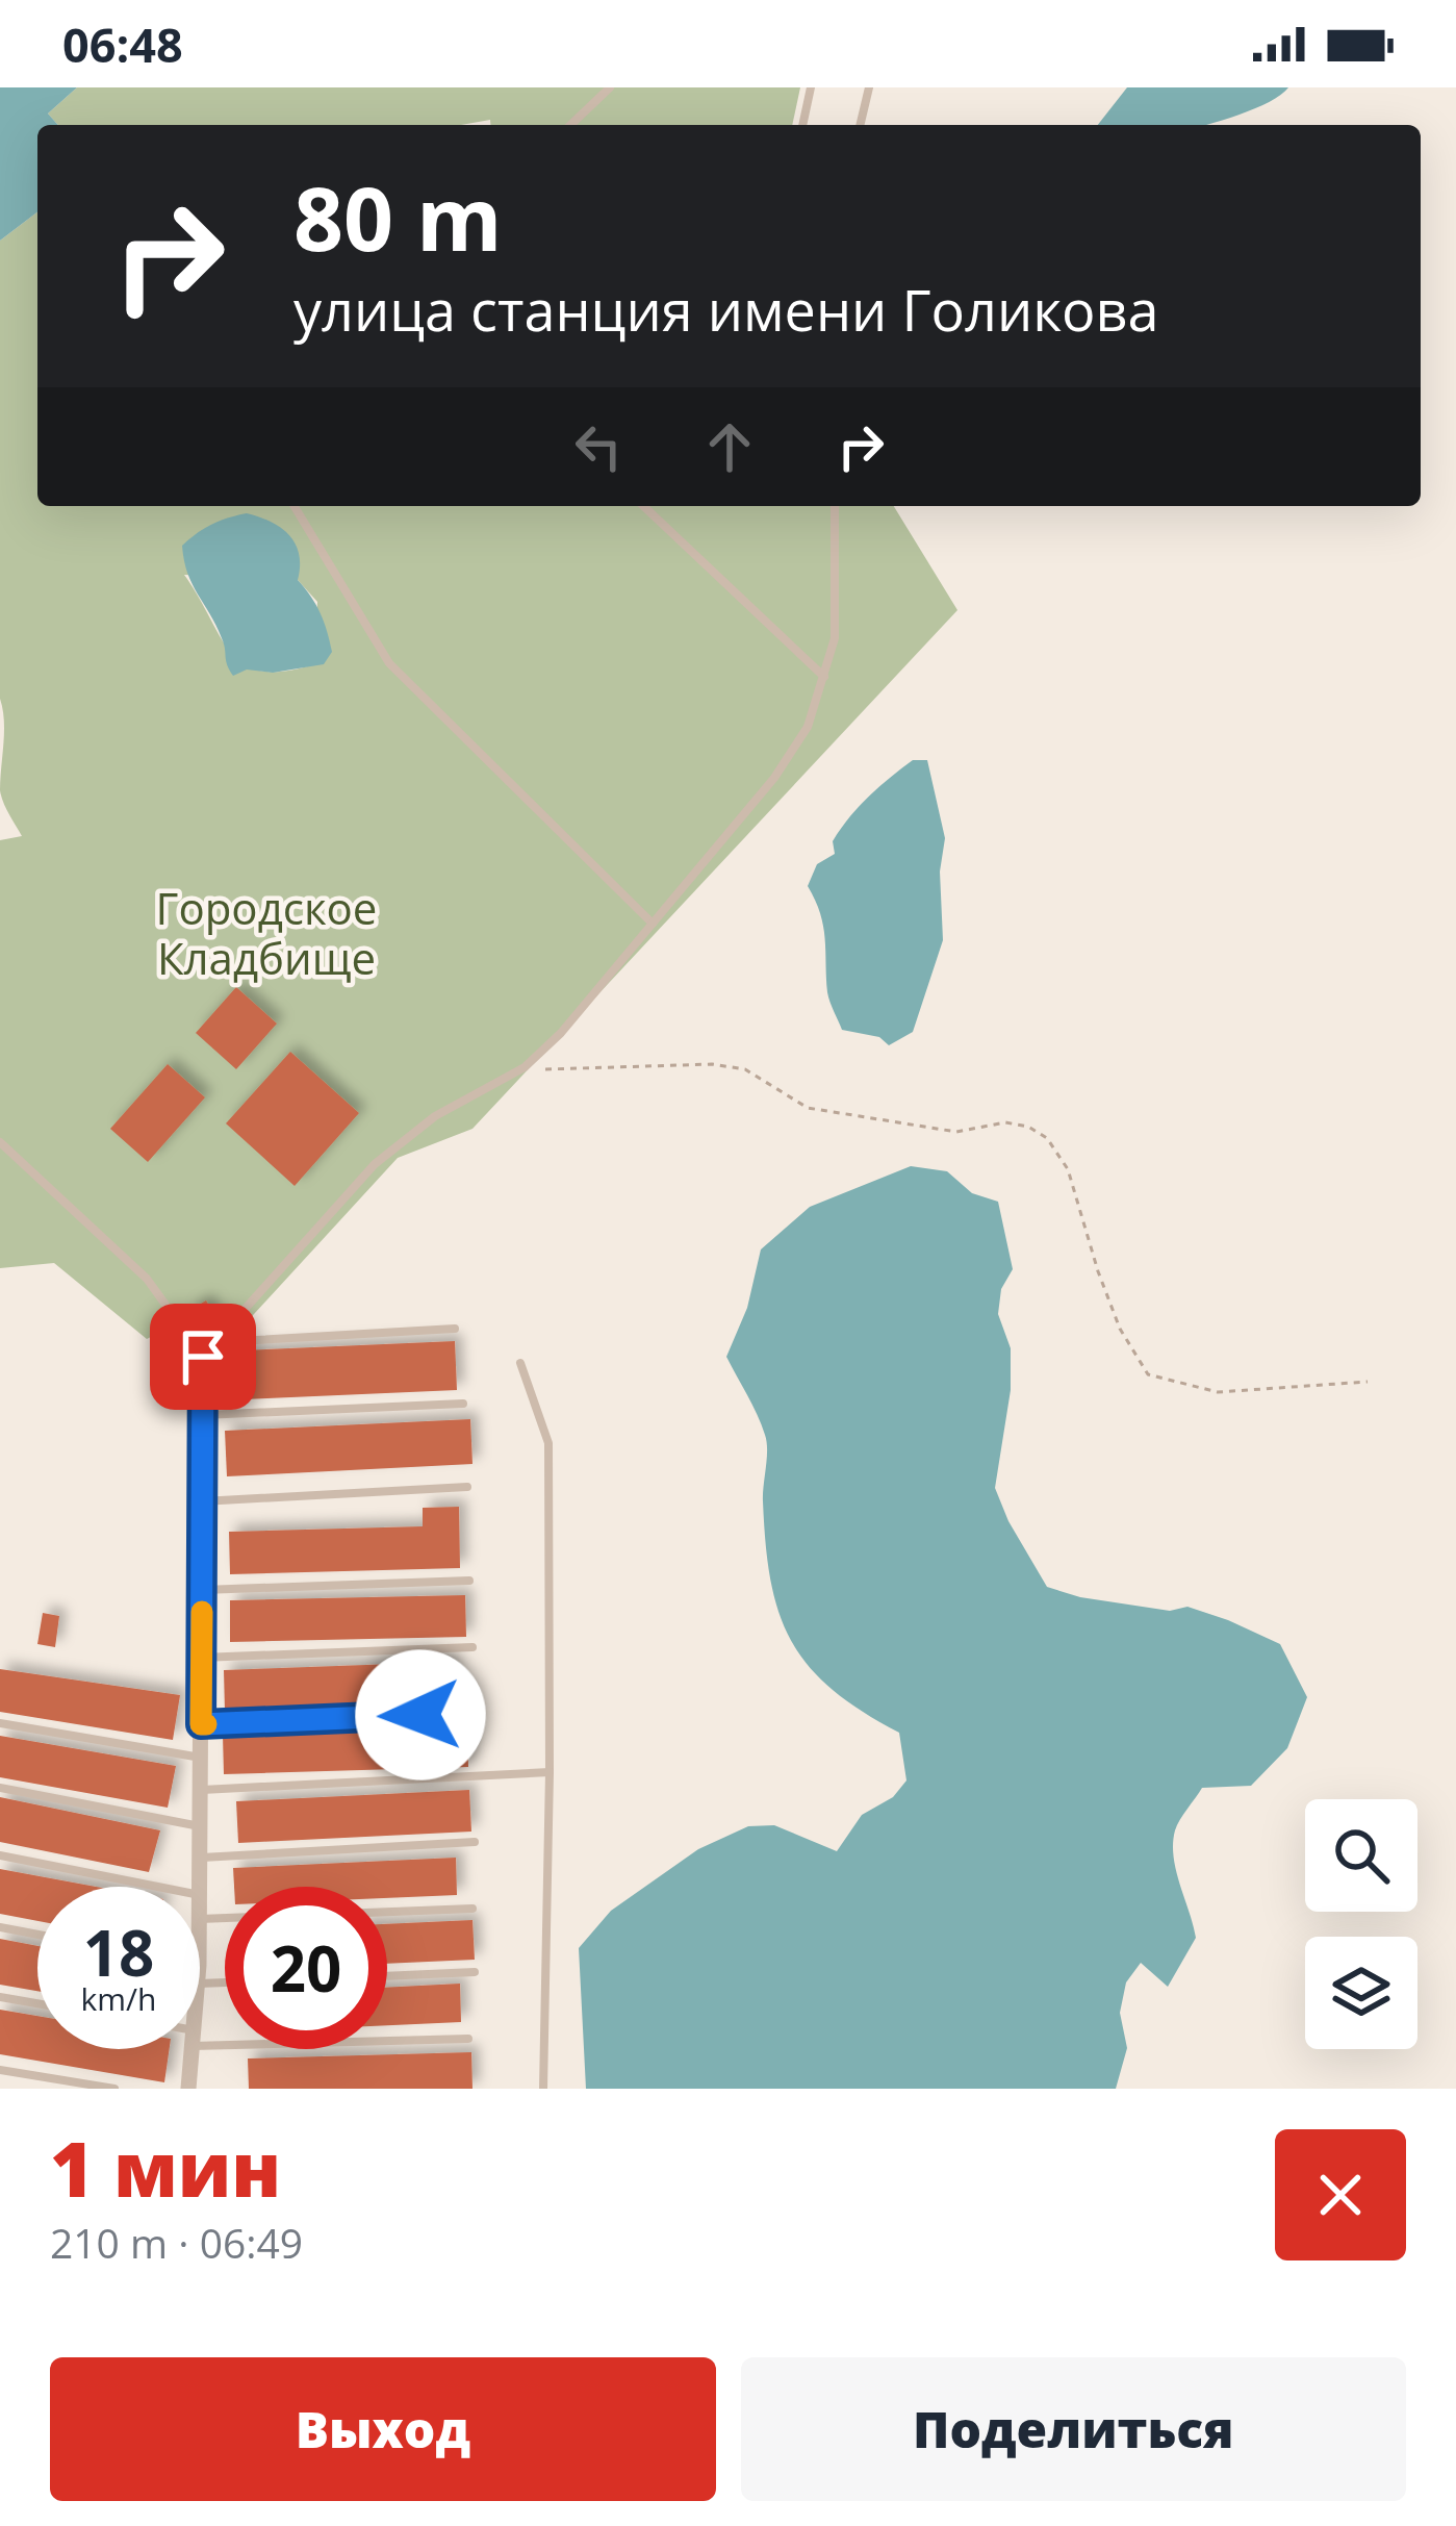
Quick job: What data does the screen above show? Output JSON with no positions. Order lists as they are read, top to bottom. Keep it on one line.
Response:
{"parks":["Городское Кладбище"],"page":{"status":"06:48","turn":["80 m","улица станция имени Голикова"],"speed":"18 km/h","limit":"20","heading":["1 мин","210 m · 06:49"],"buttons":["Выход","Поделиться"]}}
